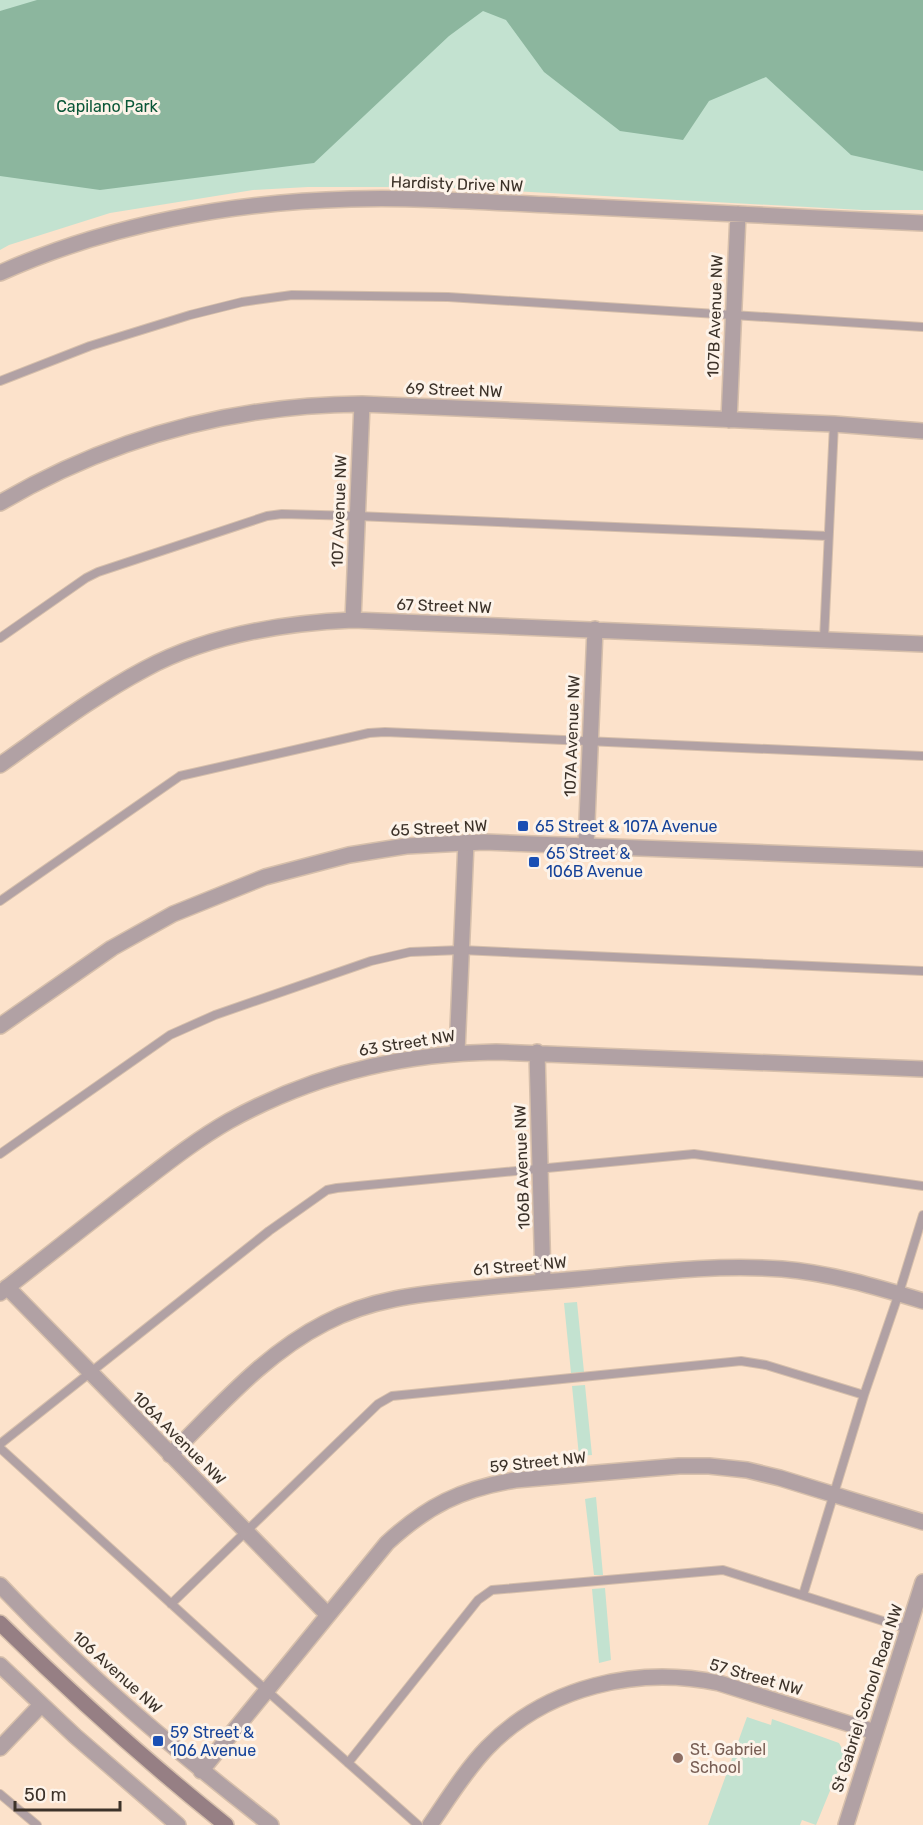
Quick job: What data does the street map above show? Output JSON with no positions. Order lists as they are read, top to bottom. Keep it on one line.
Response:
{"streets":{"street":["Hardisty Drive NW","107B Avenue NW","69 Street NW","107 Avenue NW","67 Street NW","107A Avenue NW","65 Street NW","63 Street NW","106B Avenue NW","61 Street NW","106A Avenue NW","59 Street NW","106 Avenue NW","57 Street NW","St Gabriel School Road NW"]},"crossings":[["Hardisty Drive NW","107B Avenue NW"],["107B Avenue NW","69 Street NW"],["69 Street NW","107 Avenue NW"],["107 Avenue NW","67 Street NW"],["67 Street NW","107A Avenue NW"],["107A Avenue NW","65 Street NW"],["63 Street NW","106B Avenue NW"],["63 Street NW","106A Avenue NW"],["106B Avenue NW","61 Street NW"],["61 Street NW","106A Avenue NW"],["106A Avenue NW","59 Street NW"],["59 Street NW","106 Avenue NW"],["57 Street NW","St Gabriel School Road NW"]],"parks":["Capilano Park"],"places":{"transit":["65 Street & 107A Avenue","65 Street & 106B Avenue","59 Street & 106 Avenue"],"other":["St. Gabriel School"]},"scale_bar":"50 m"}
